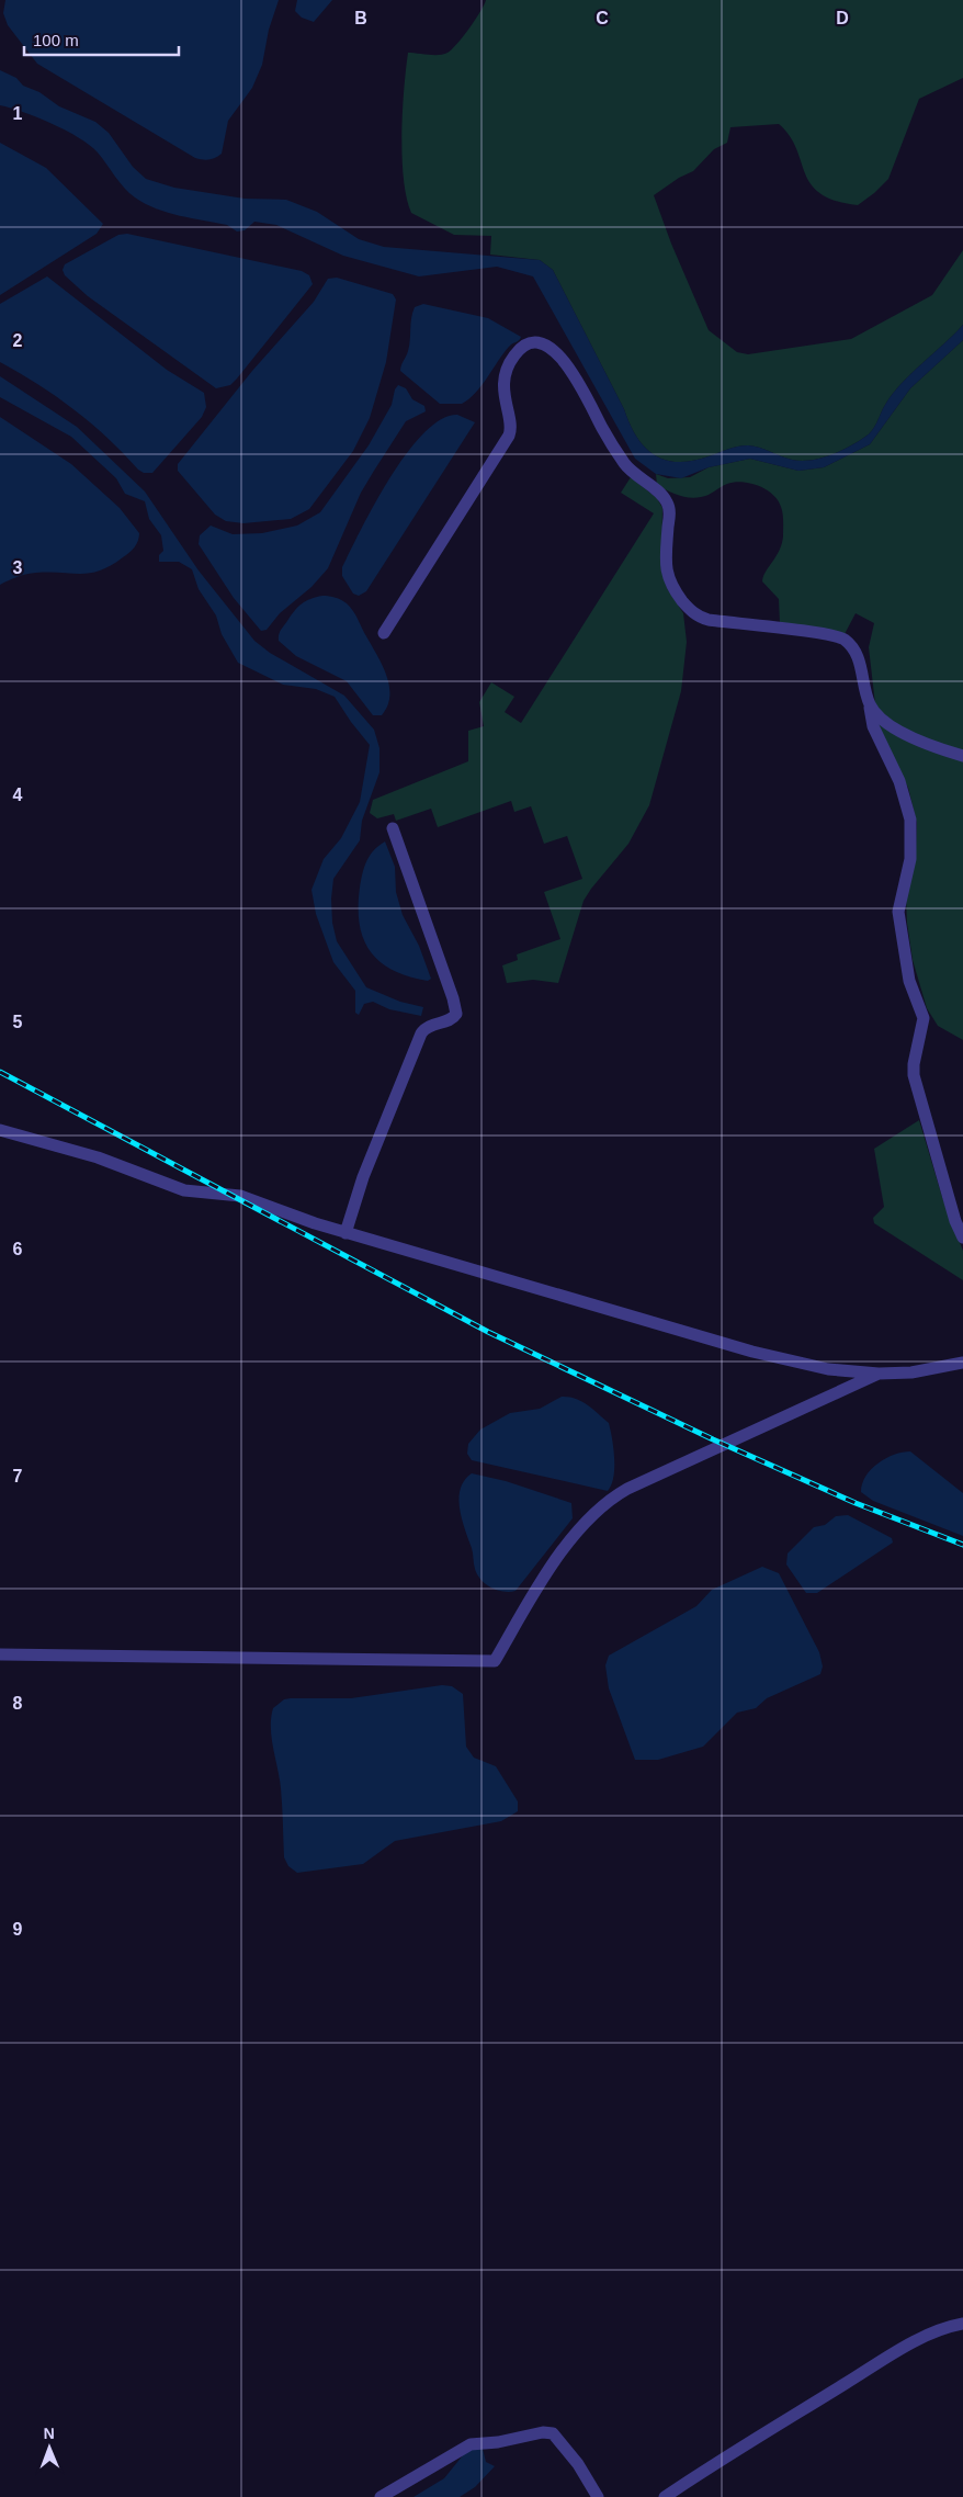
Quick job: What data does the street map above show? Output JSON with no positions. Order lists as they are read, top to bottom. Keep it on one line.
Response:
{"scale_bar":"100 m","north":"top","grid":{"columns":["B","C","D"],"rows":["1","2","3","4","5","6","7","8","9"]}}
